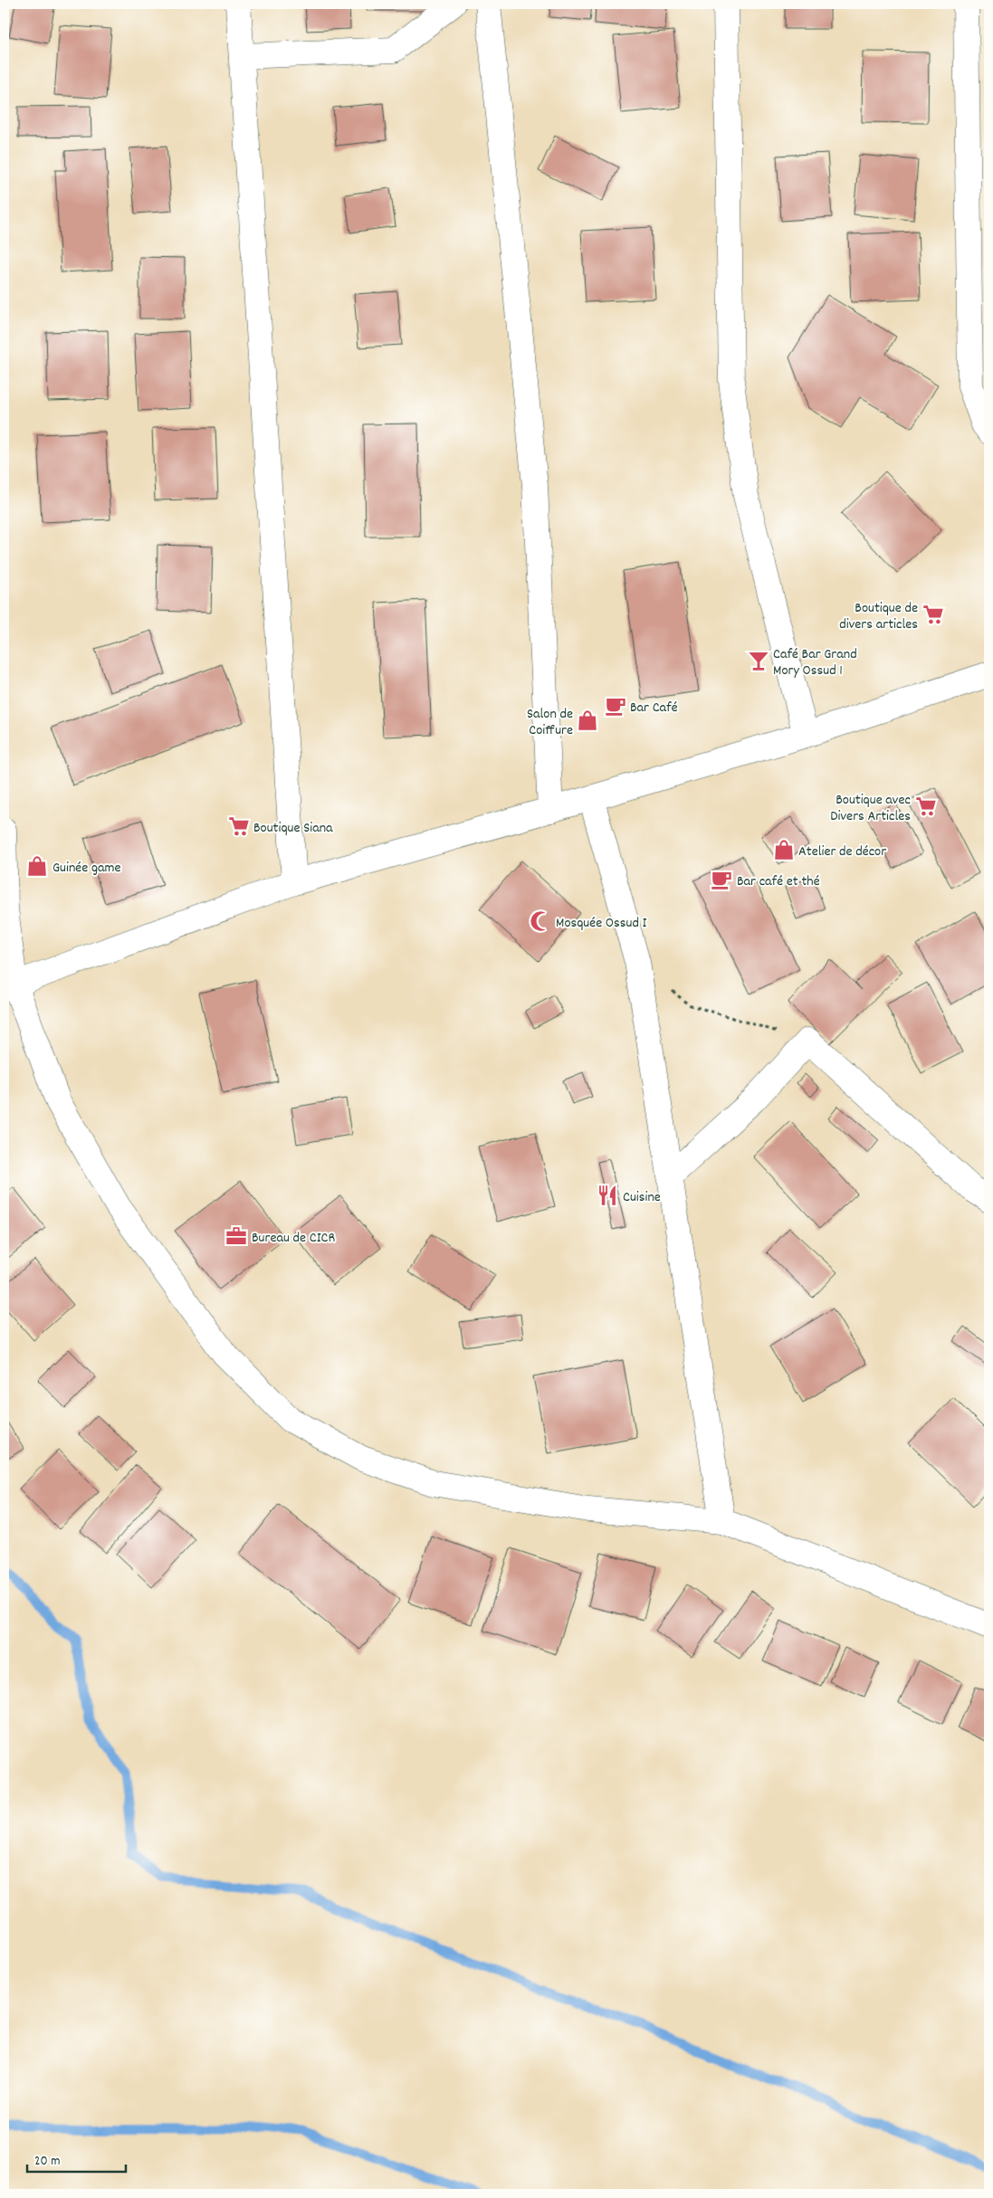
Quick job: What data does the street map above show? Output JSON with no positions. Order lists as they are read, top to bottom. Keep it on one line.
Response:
{"places":{"supermarket":["Boutique de divers articles","Boutique avec Divers Articles","Boutique Siana"],"bar":["Café Bar Grand Mory Ossud 1"],"cafe":["Bar Café","Bar café et thé"],"shop":["Salon de Coiffure","Atelier de décor","Guinée game"],"mosque":["Mosquée Ossud I"],"restaurant":["Cuisine"],"office":["Bureau de CICR"]},"scale_bar":"20 m"}
